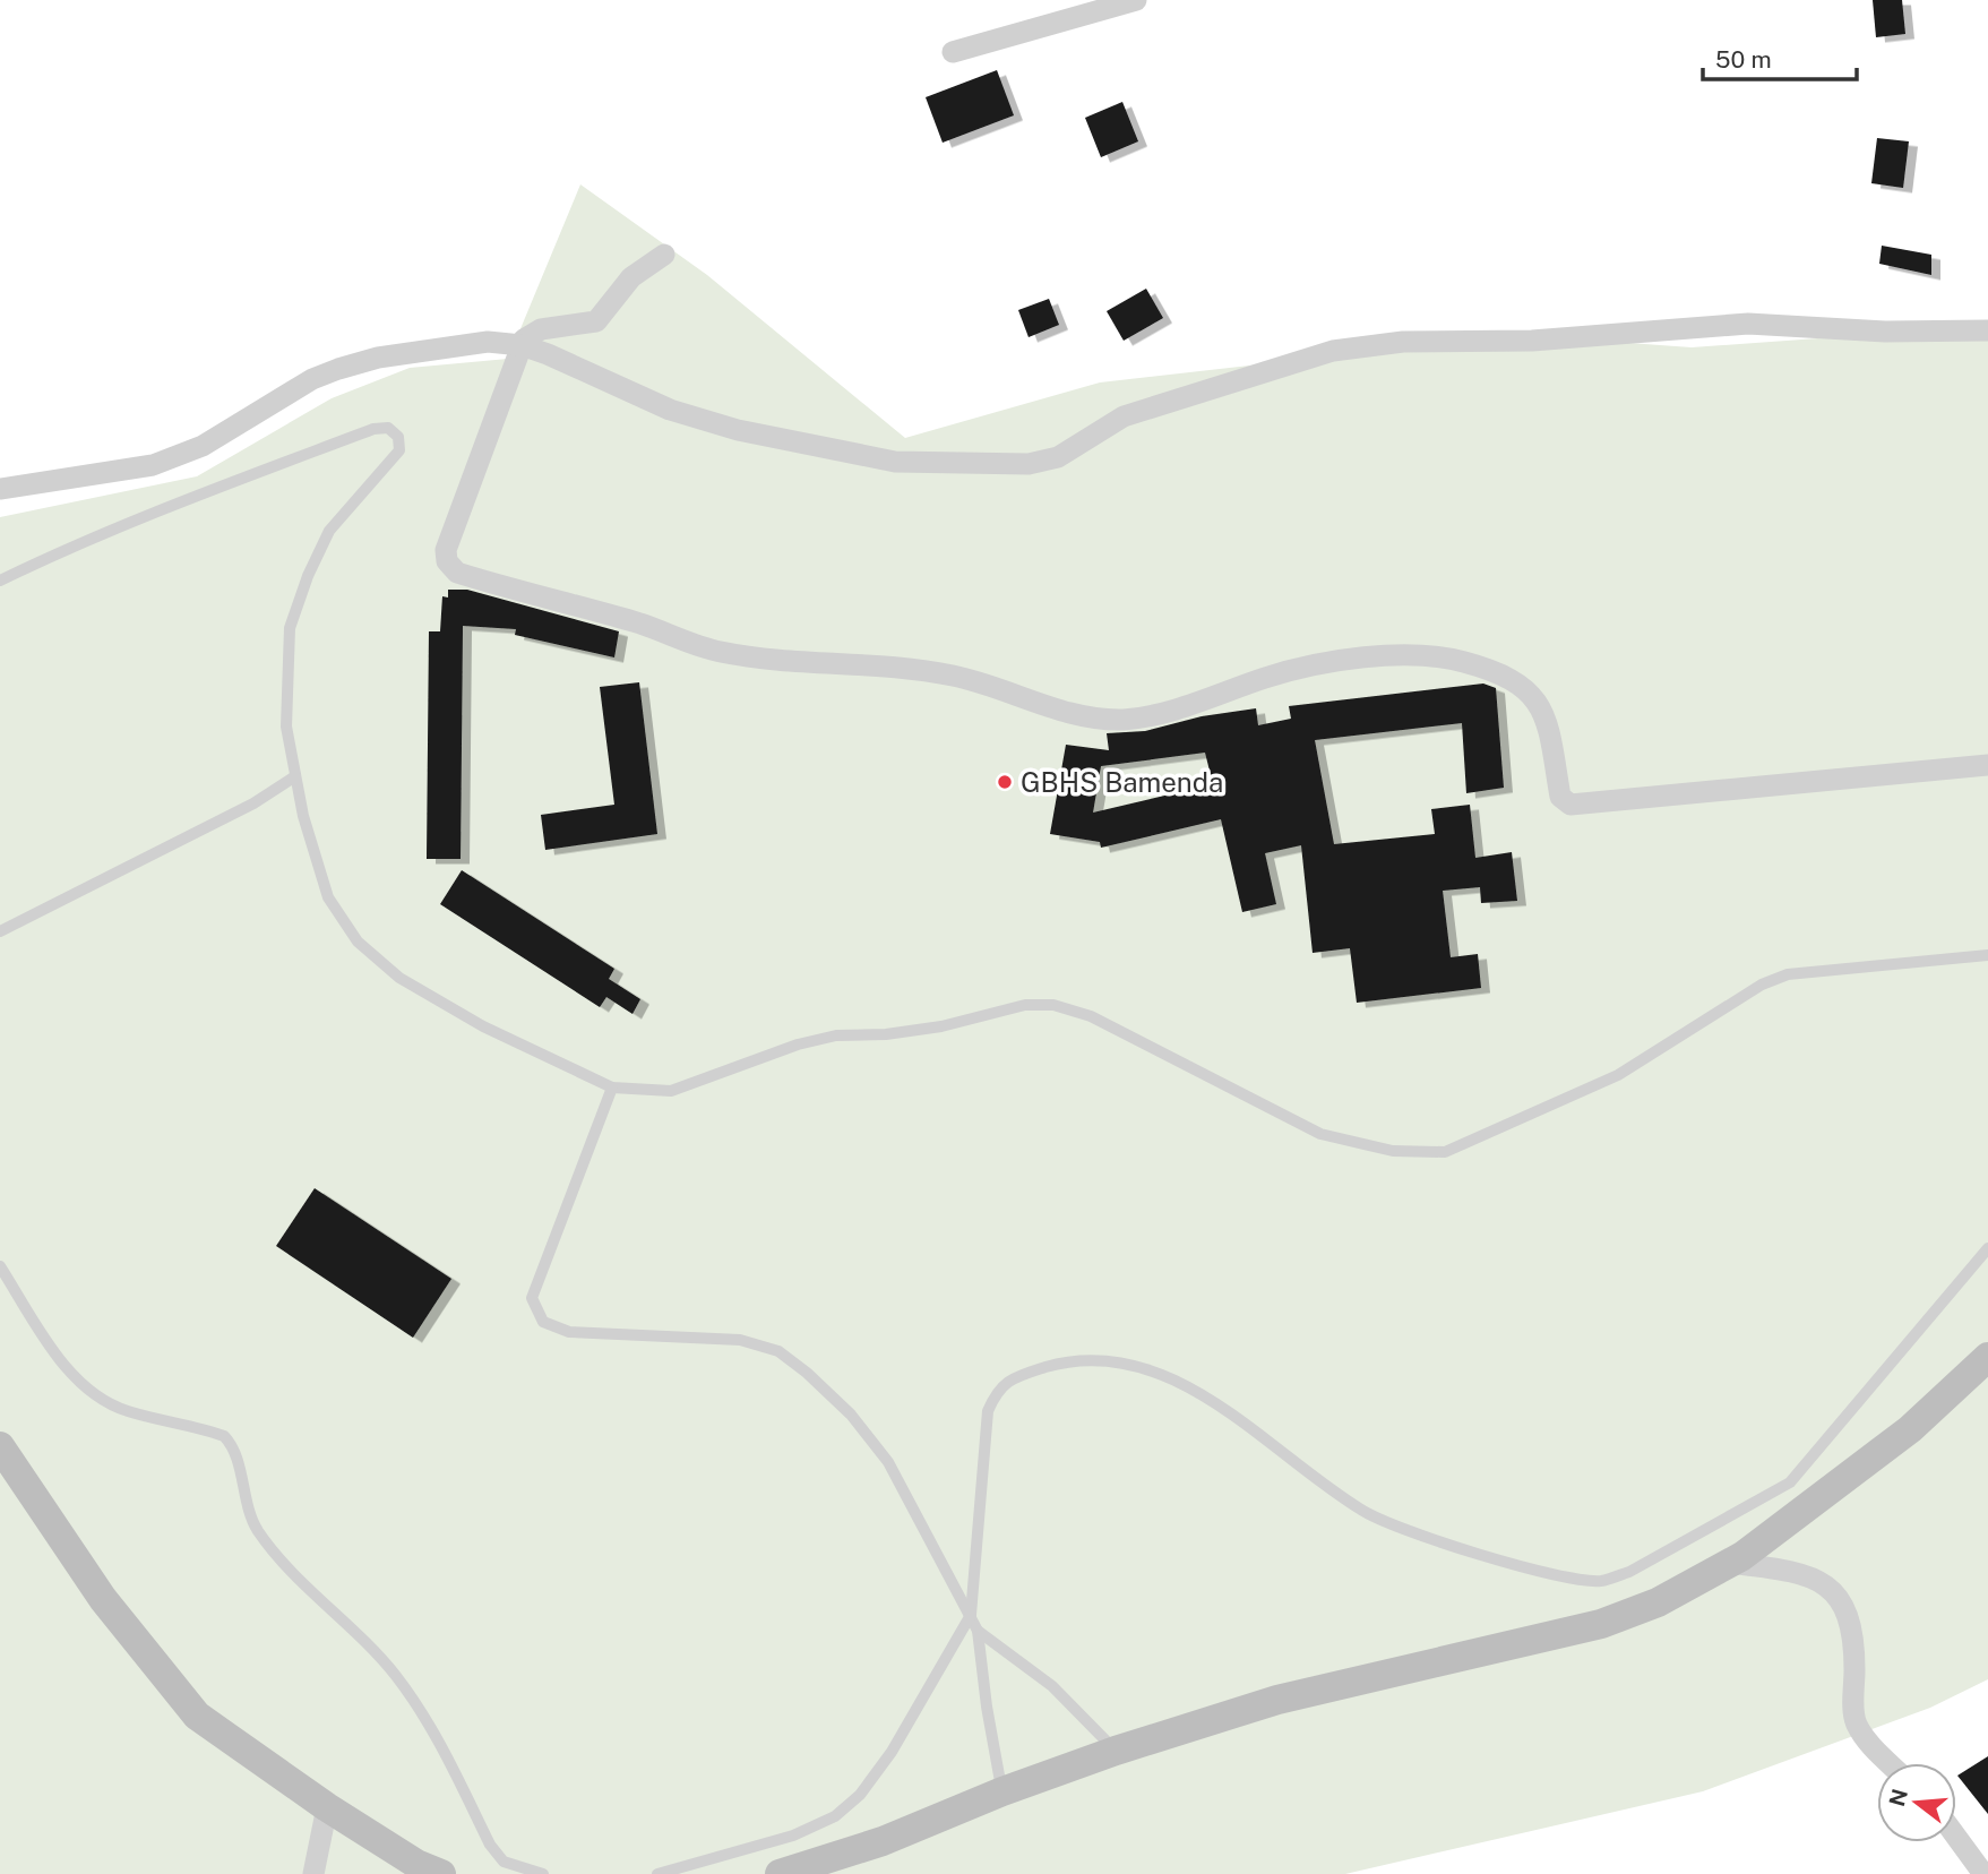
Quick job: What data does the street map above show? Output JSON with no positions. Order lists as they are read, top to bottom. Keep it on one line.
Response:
{"places":["GBHS Bamenda"],"scale_bar":"50 m","north":"left"}
